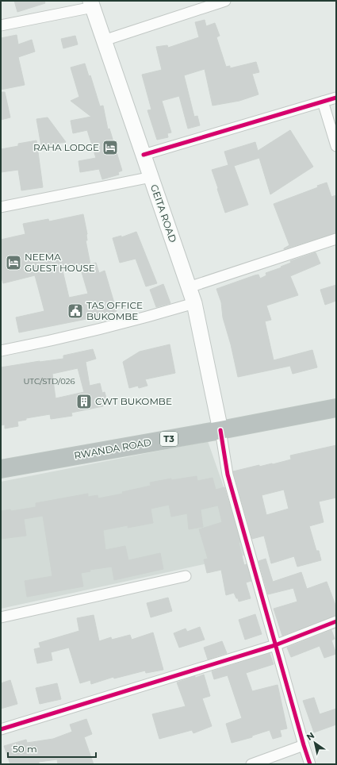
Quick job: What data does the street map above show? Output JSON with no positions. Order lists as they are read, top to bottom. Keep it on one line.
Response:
{"streets":{"highway":["T3","RWANDA ROAD"],"main road":["GEITA ROAD"]},"crossings":[["GEITA ROAD","RWANDA ROAD"]],"places":{"hotel":["RAHA LODGE","NEEMA GUEST HOUSE"],"public building":["TAS OFFICE BUKOMBE"],"building":["CWT BUKOMBE"]},"house_numbers":["UTC/STD/026"],"scale_bar":"50 m","north":"top left"}
